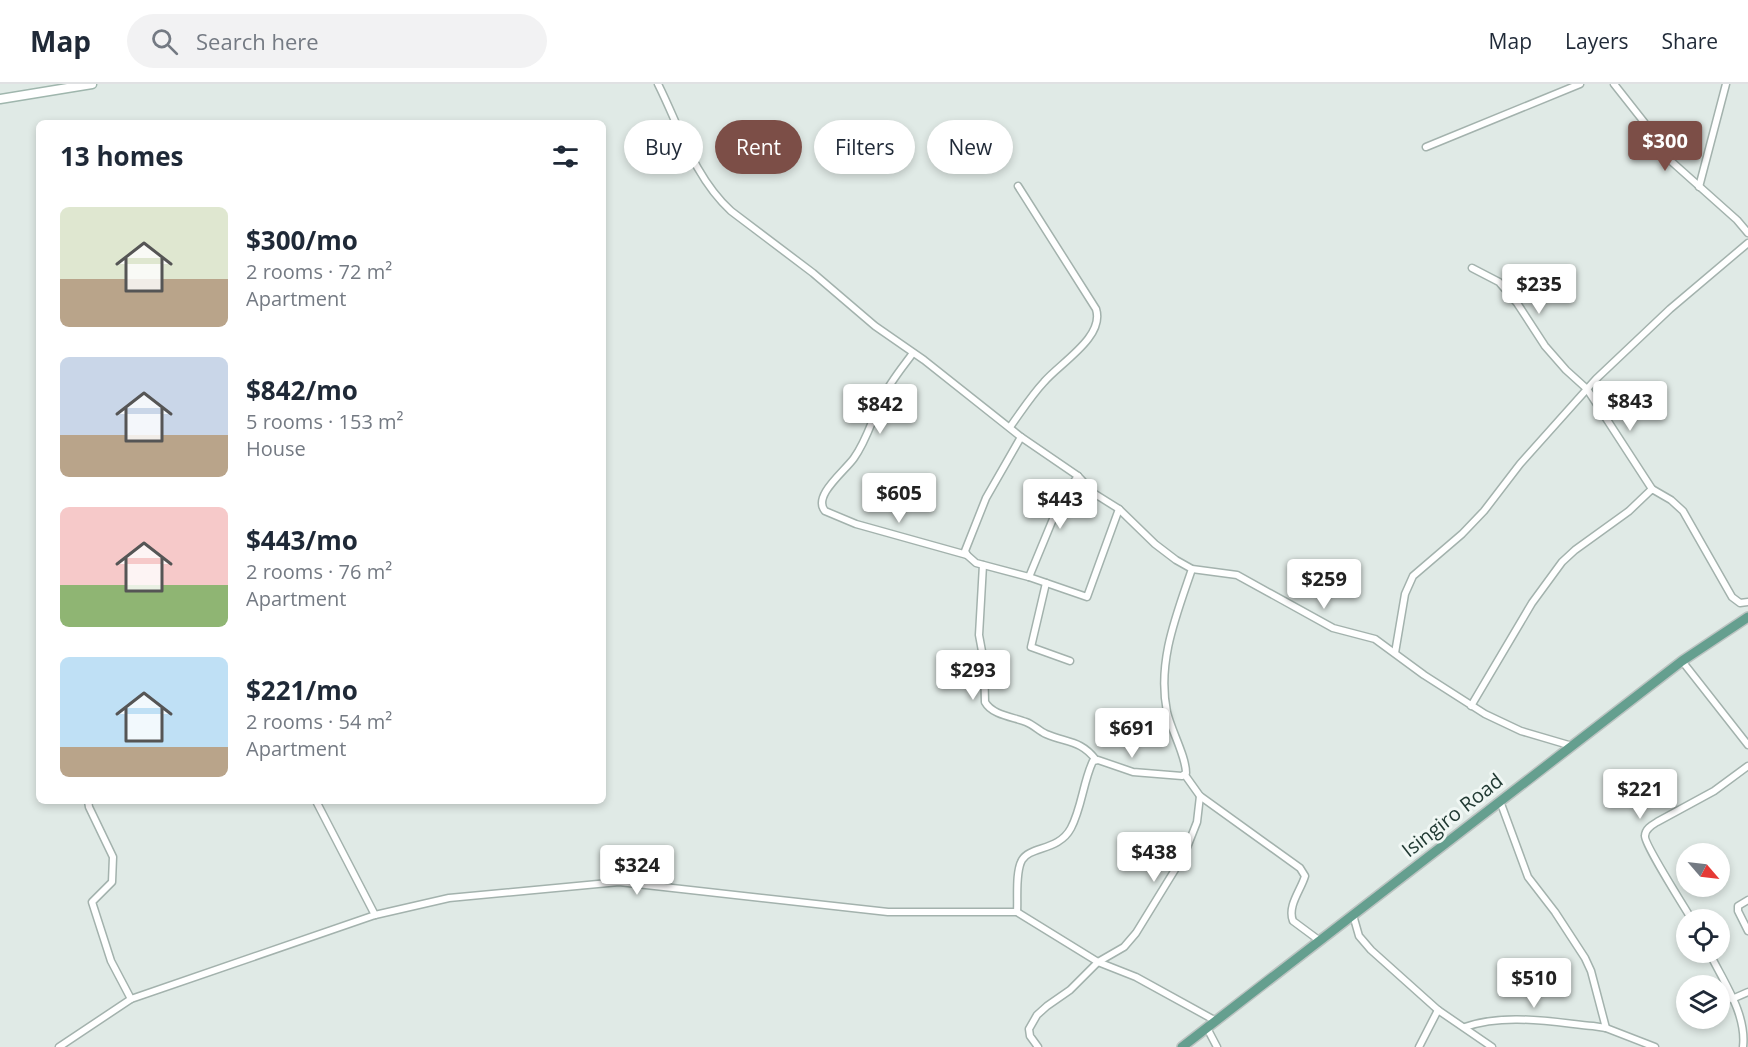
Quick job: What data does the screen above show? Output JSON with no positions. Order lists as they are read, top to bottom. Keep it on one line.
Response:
{"streets":{"main road":["Isingiro Road"]},"north":"bottom right","page":{"header":"Map","search":"Search here","nav":["Map","Layers","Share"],"chip":["Buy","Rent","Filters","New"],"heading":"13 homes","price":["$300","$235","$843","$842","$605","$443","$259","$293","$691","$221","$438","$324","$510"],"list":[{"name":"$300/mo","note":"2 rooms · 72 m² · Apartment"},{"name":"$842/mo","note":"5 rooms · 153 m² · House"},{"name":"$443/mo","note":"2 rooms · 76 m² · Apartment"},{"name":"$221/mo","note":"2 rooms · 54 m² · Apartment"}]}}
